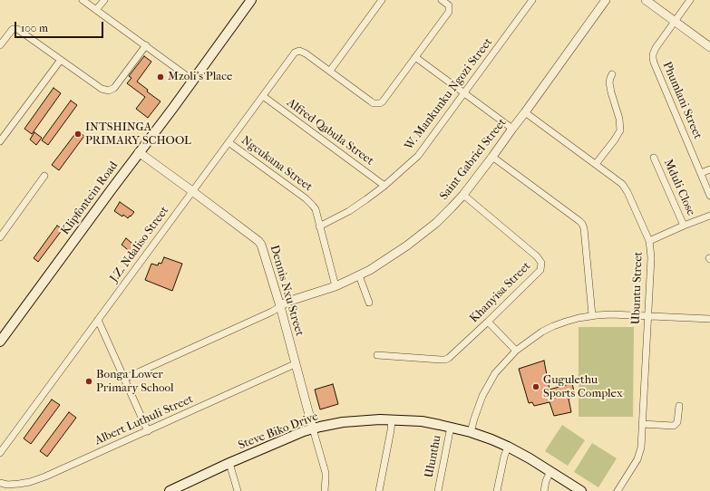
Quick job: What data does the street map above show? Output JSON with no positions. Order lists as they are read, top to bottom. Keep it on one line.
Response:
{"streets":{"main road":["Klipfontein Road","Steve Biko Drive"],"street":["W. Mankunku Ngozi Street","Phumlani Street","Alfred Qabula Street","Saint Gabriel Street","Ngcukana Street","Mduli Close","J.Z. Ndaliso Street","Ubuntu Street","Dennis Nxu Street","Khanyisa Street","Albert Luthuli Street","Ulunthu"]},"crossings":[["W. Mankunku Ngozi Street","Alfred Qabula Street"],["W. Mankunku Ngozi Street","Ngcukana Street"],["Alfred Qabula Street","J.Z. Ndaliso Street"],["Saint Gabriel Street","Ngcukana Street"],["Saint Gabriel Street","Ubuntu Street"],["Saint Gabriel Street","Dennis Nxu Street"],["Saint Gabriel Street","Khanyisa Street"],["Ngcukana Street","J.Z. Ndaliso Street"],["Klipfontein Road","Dennis Nxu Street"],["J.Z. Ndaliso Street","Dennis Nxu Street"],["Dennis Nxu Street","Albert Luthuli Street"],["Dennis Nxu Street","Steve Biko Drive"],["Steve Biko Drive","Ulunthu"]],"places":["Mzoli's Place","INTSHINGA PRIMARY SCHOOL","Bonga Lower Primary School","Gugulethu Sports Complex"],"scale_bar":"100 m"}
